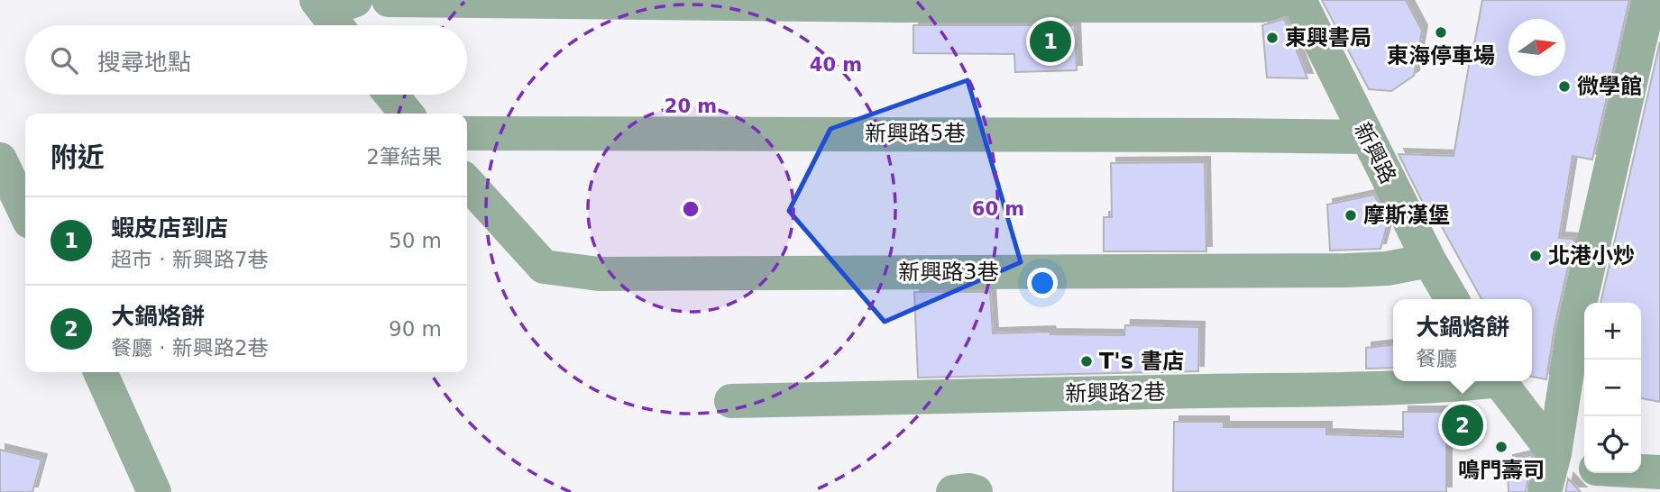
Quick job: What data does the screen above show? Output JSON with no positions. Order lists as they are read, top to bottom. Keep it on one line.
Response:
{"streets":{"street":["新興路5巷","新興路","新興路3巷","新興路2巷"]},"crossings":[["新興路5巷","新興路"],["新興路","新興路3巷"]],"places":["東海停車場","東興書局","微學館","摩斯漢堡","北港小炒","T's 書店","鳴門壽司"],"north":"right","page":{"pins":["1","2"],"search":"搜尋地點","heading":["附近","2筆結果"],"list":[{"mark":"1","name":"蝦皮店到店","note":"超市 · 新興路7巷","value":"50 m"},{"mark":"2","name":"大鍋烙餅","note":"餐廳 · 新興路2巷","value":"90 m"}],"popup":["大鍋烙餅","餐廳"],"map_buttons":["+","−"]},"rings":["40 m","20 m","60 m"]}
